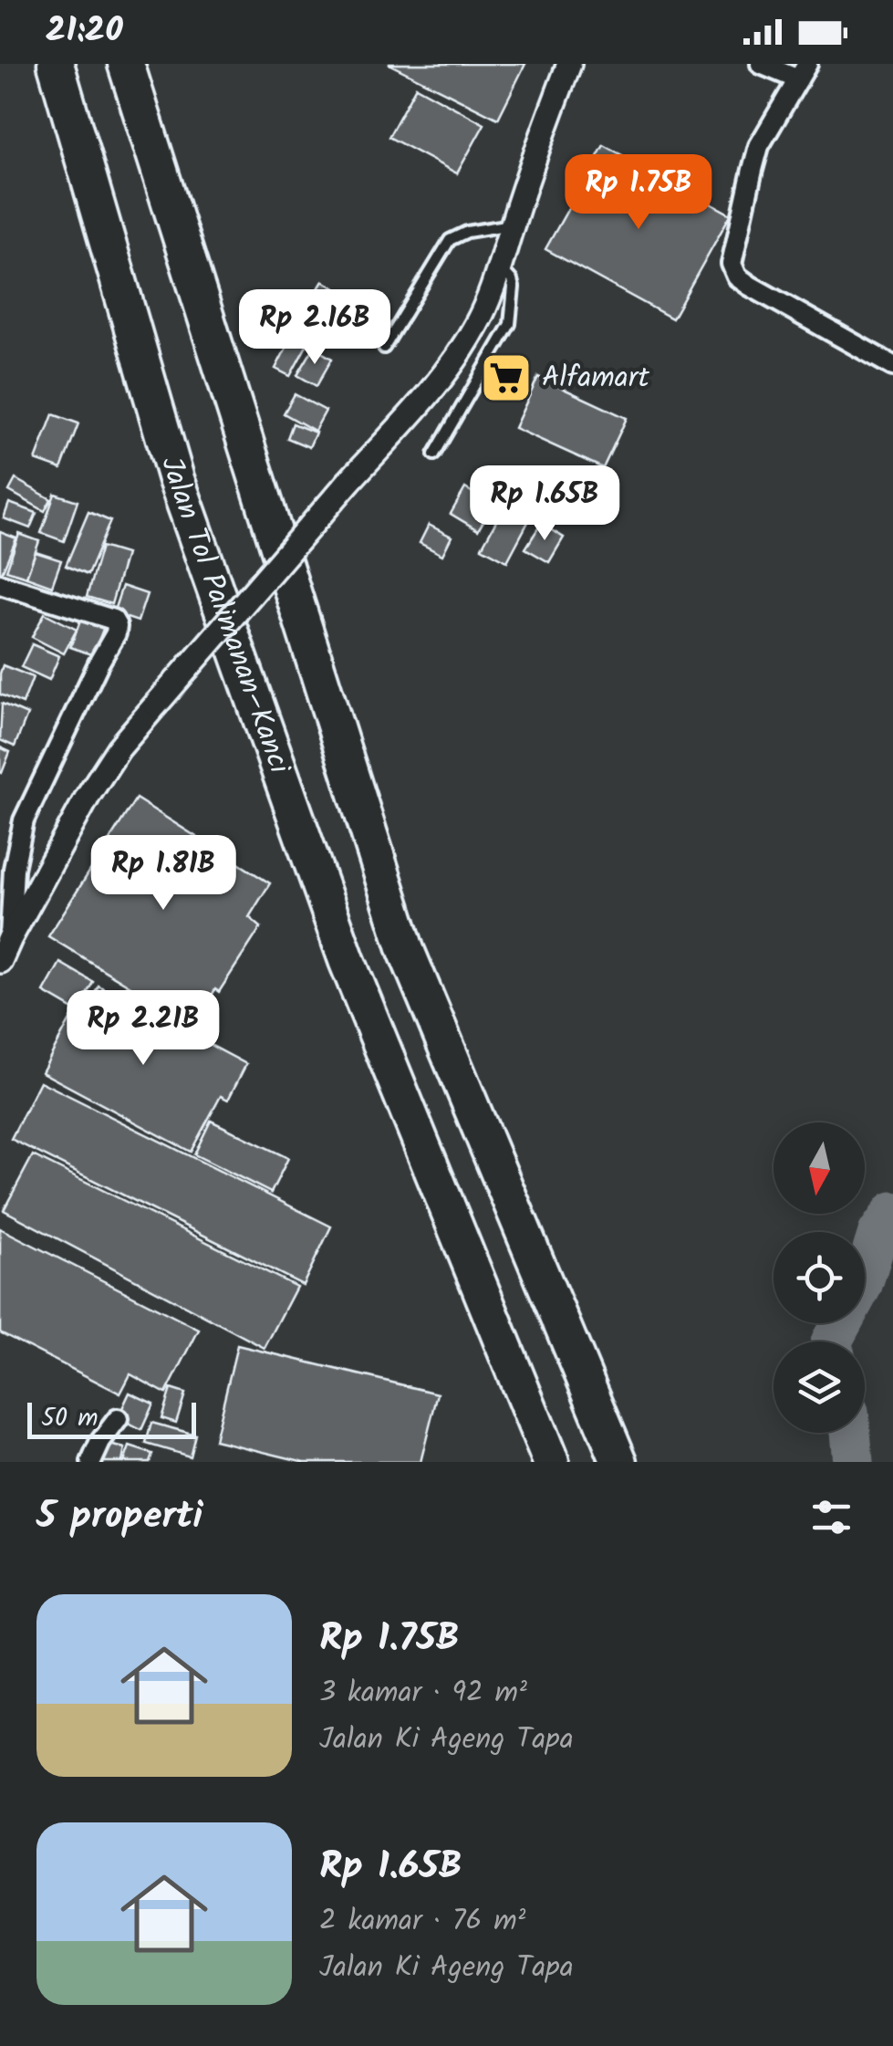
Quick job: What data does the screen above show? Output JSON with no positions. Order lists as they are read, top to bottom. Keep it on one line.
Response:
{"streets":{"highway":["Jalan Tol Palimanan–Kanci"]},"places":{"supermarket":["Alfamart"]},"scale_bar":"50 m","north":"bottom","page":{"status":"21:20","price":["Rp 1.75B","Rp 2.16B","Rp 1.65B","Rp 1.81B","Rp 2.21B"],"scale":"50 m","heading":"5 properti","list":[{"name":"Rp 1.75B","note":"3 kamar · 92 m² · Jalan Ki Ageng Tapa"},{"name":"Rp 1.65B","note":"2 kamar · 76 m² · Jalan Ki Ageng Tapa"}]}}
